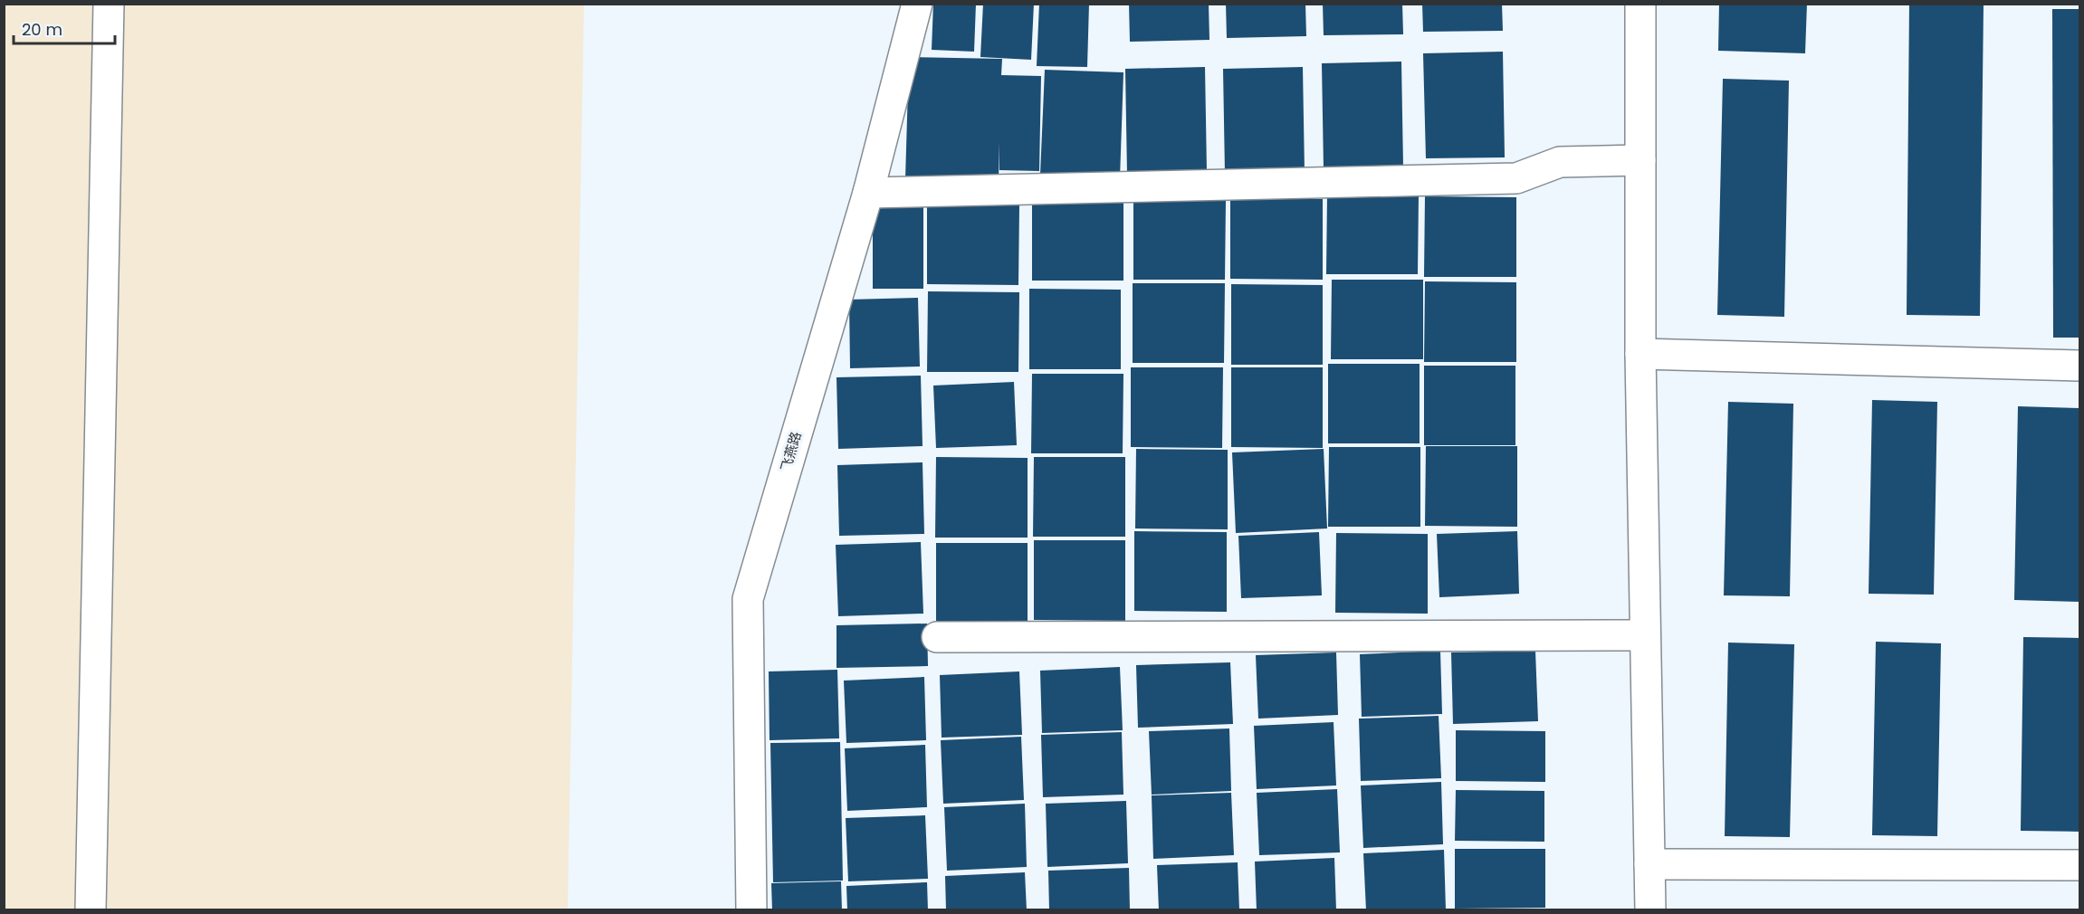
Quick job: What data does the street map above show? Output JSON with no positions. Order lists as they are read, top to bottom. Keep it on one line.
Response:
{"streets":{"street":["飞燕路"]},"scale_bar":"20 m"}
